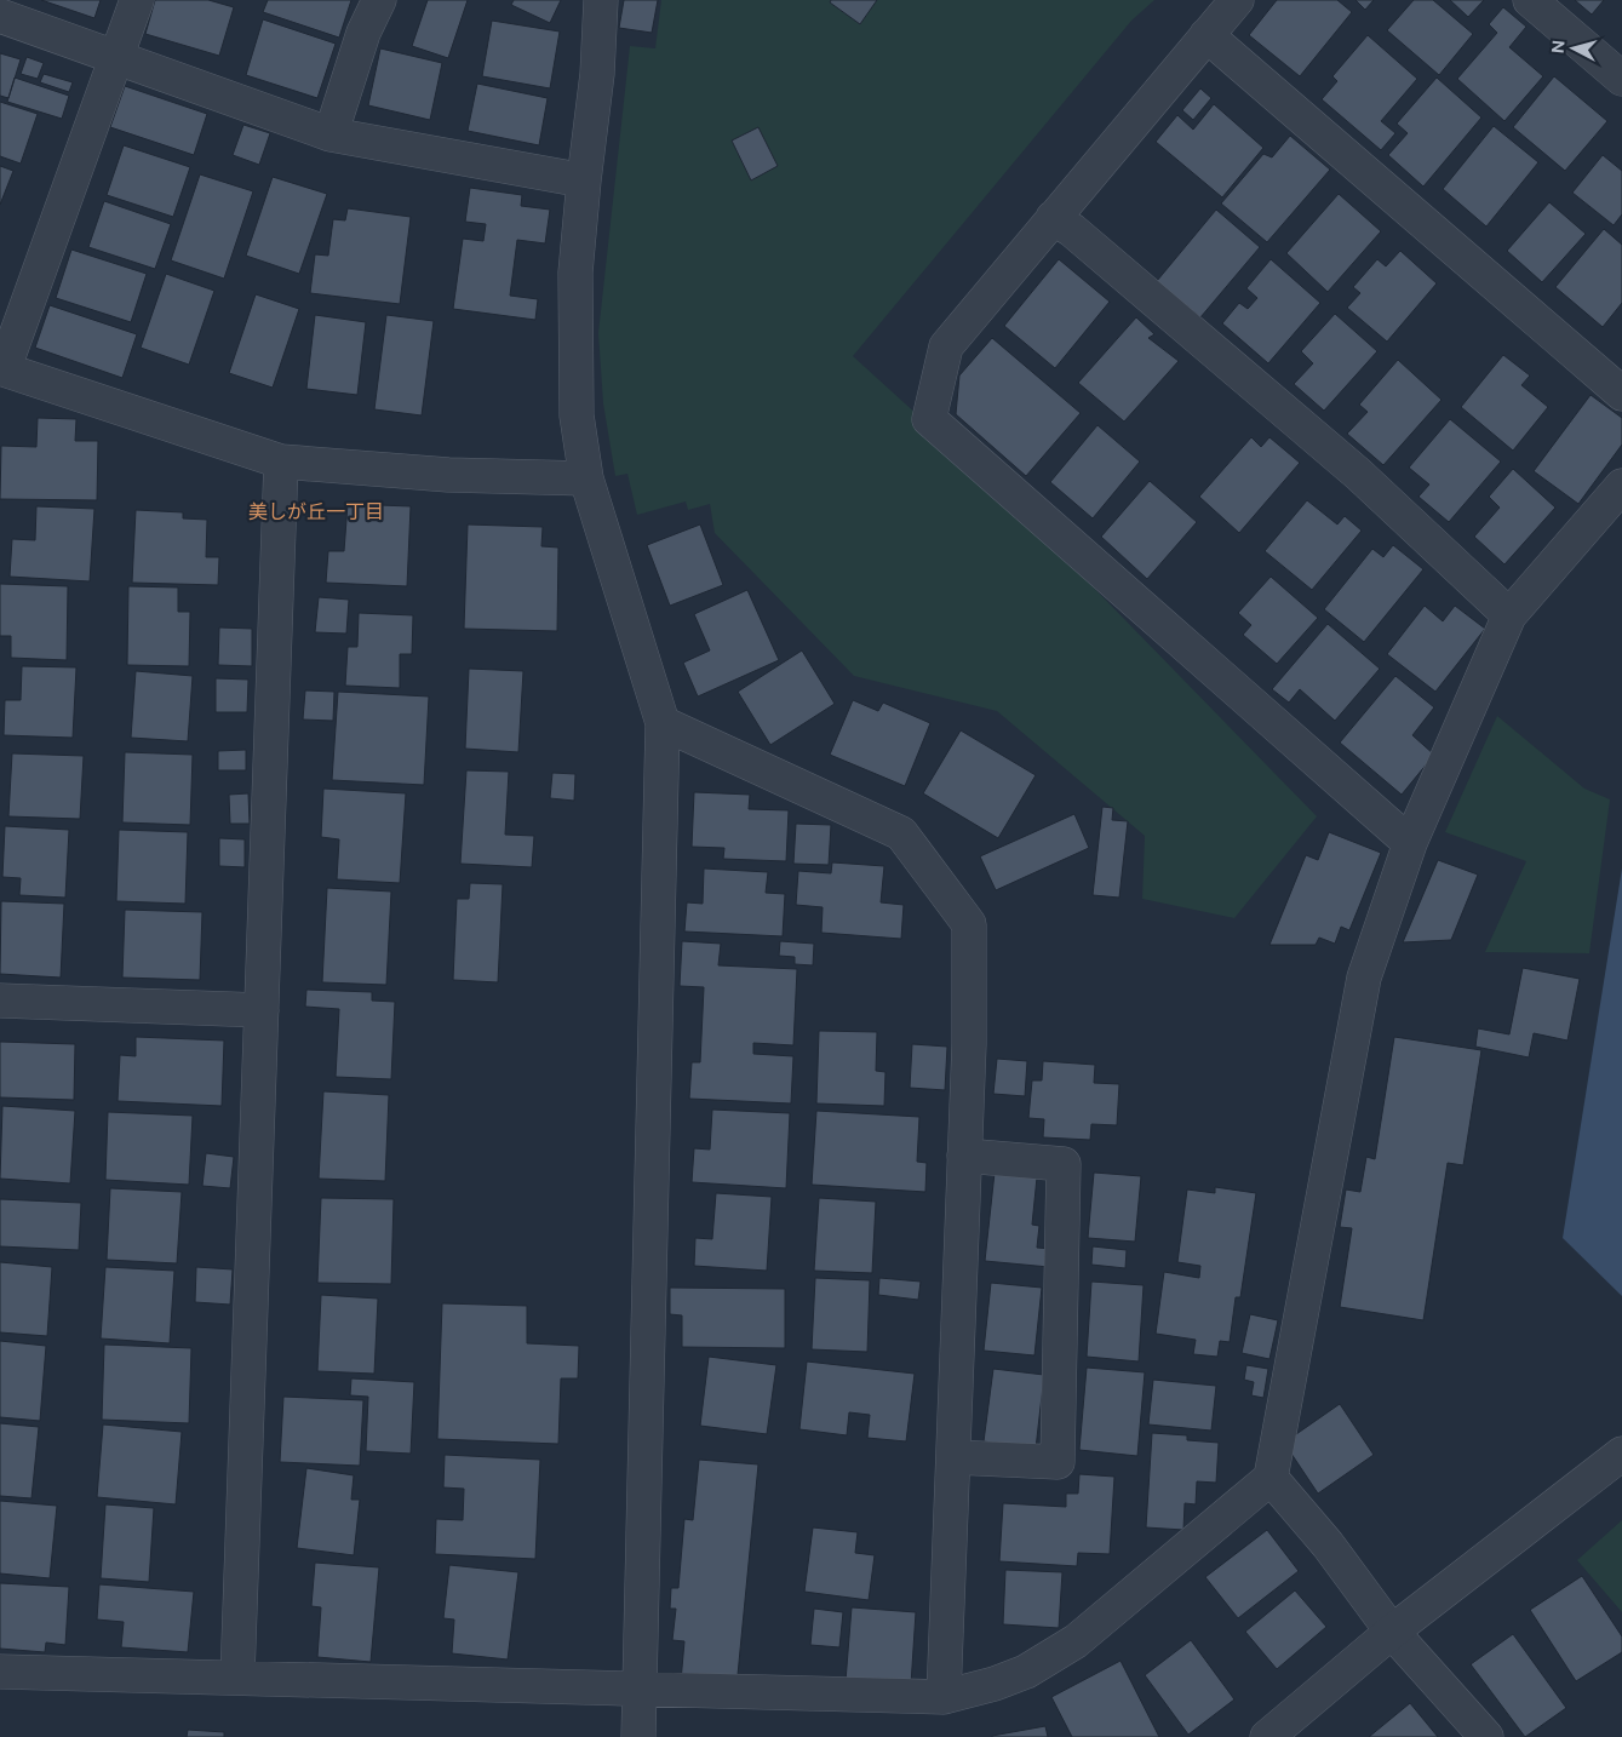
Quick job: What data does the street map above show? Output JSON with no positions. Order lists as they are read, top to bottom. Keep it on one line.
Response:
{"districts":["美しが丘一丁目"],"north":"left"}
